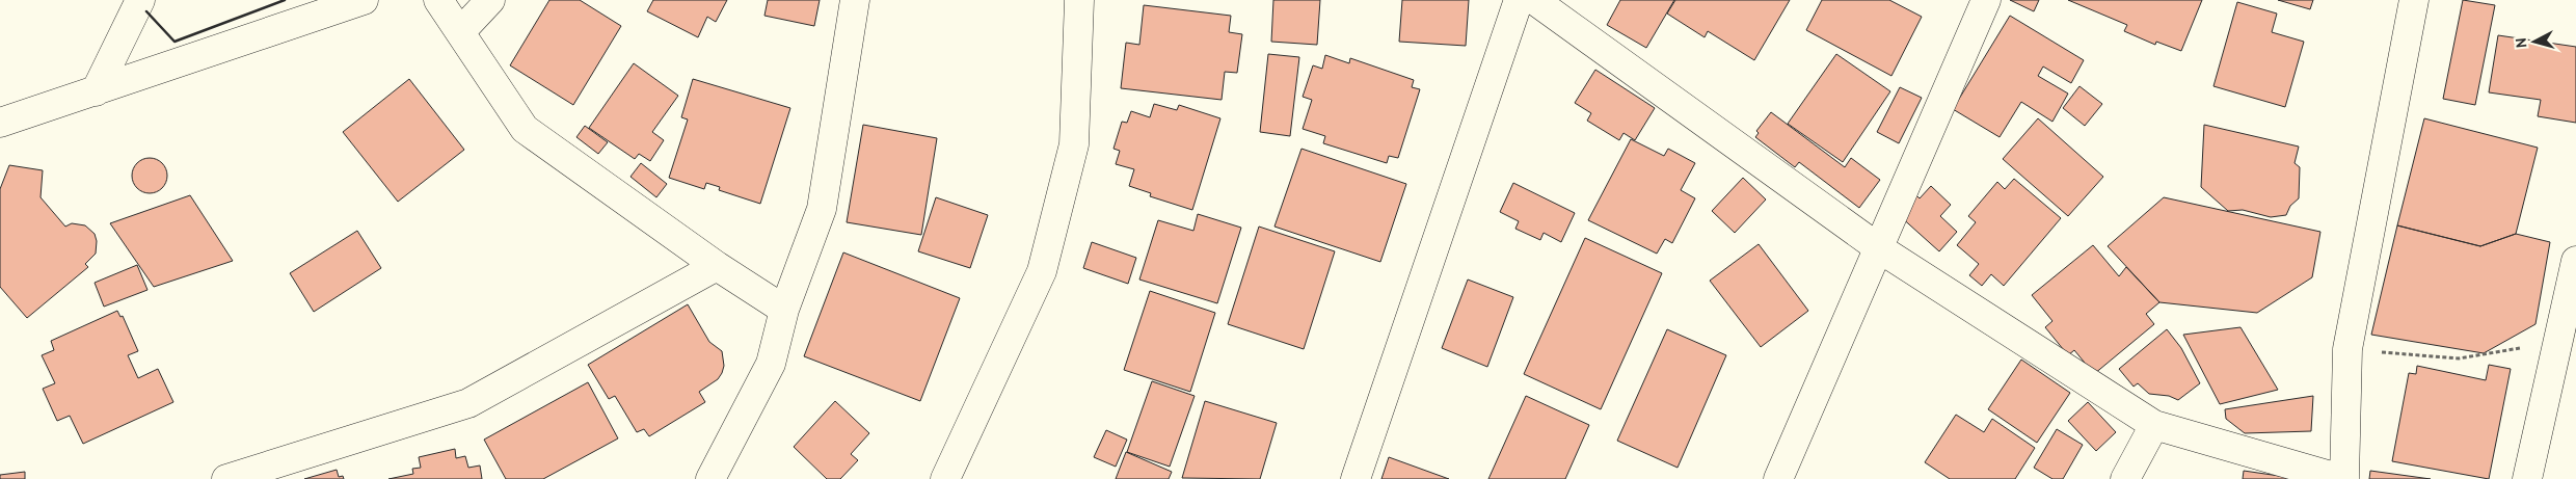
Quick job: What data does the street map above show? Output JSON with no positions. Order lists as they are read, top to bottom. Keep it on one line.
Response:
{"north":"left"}
